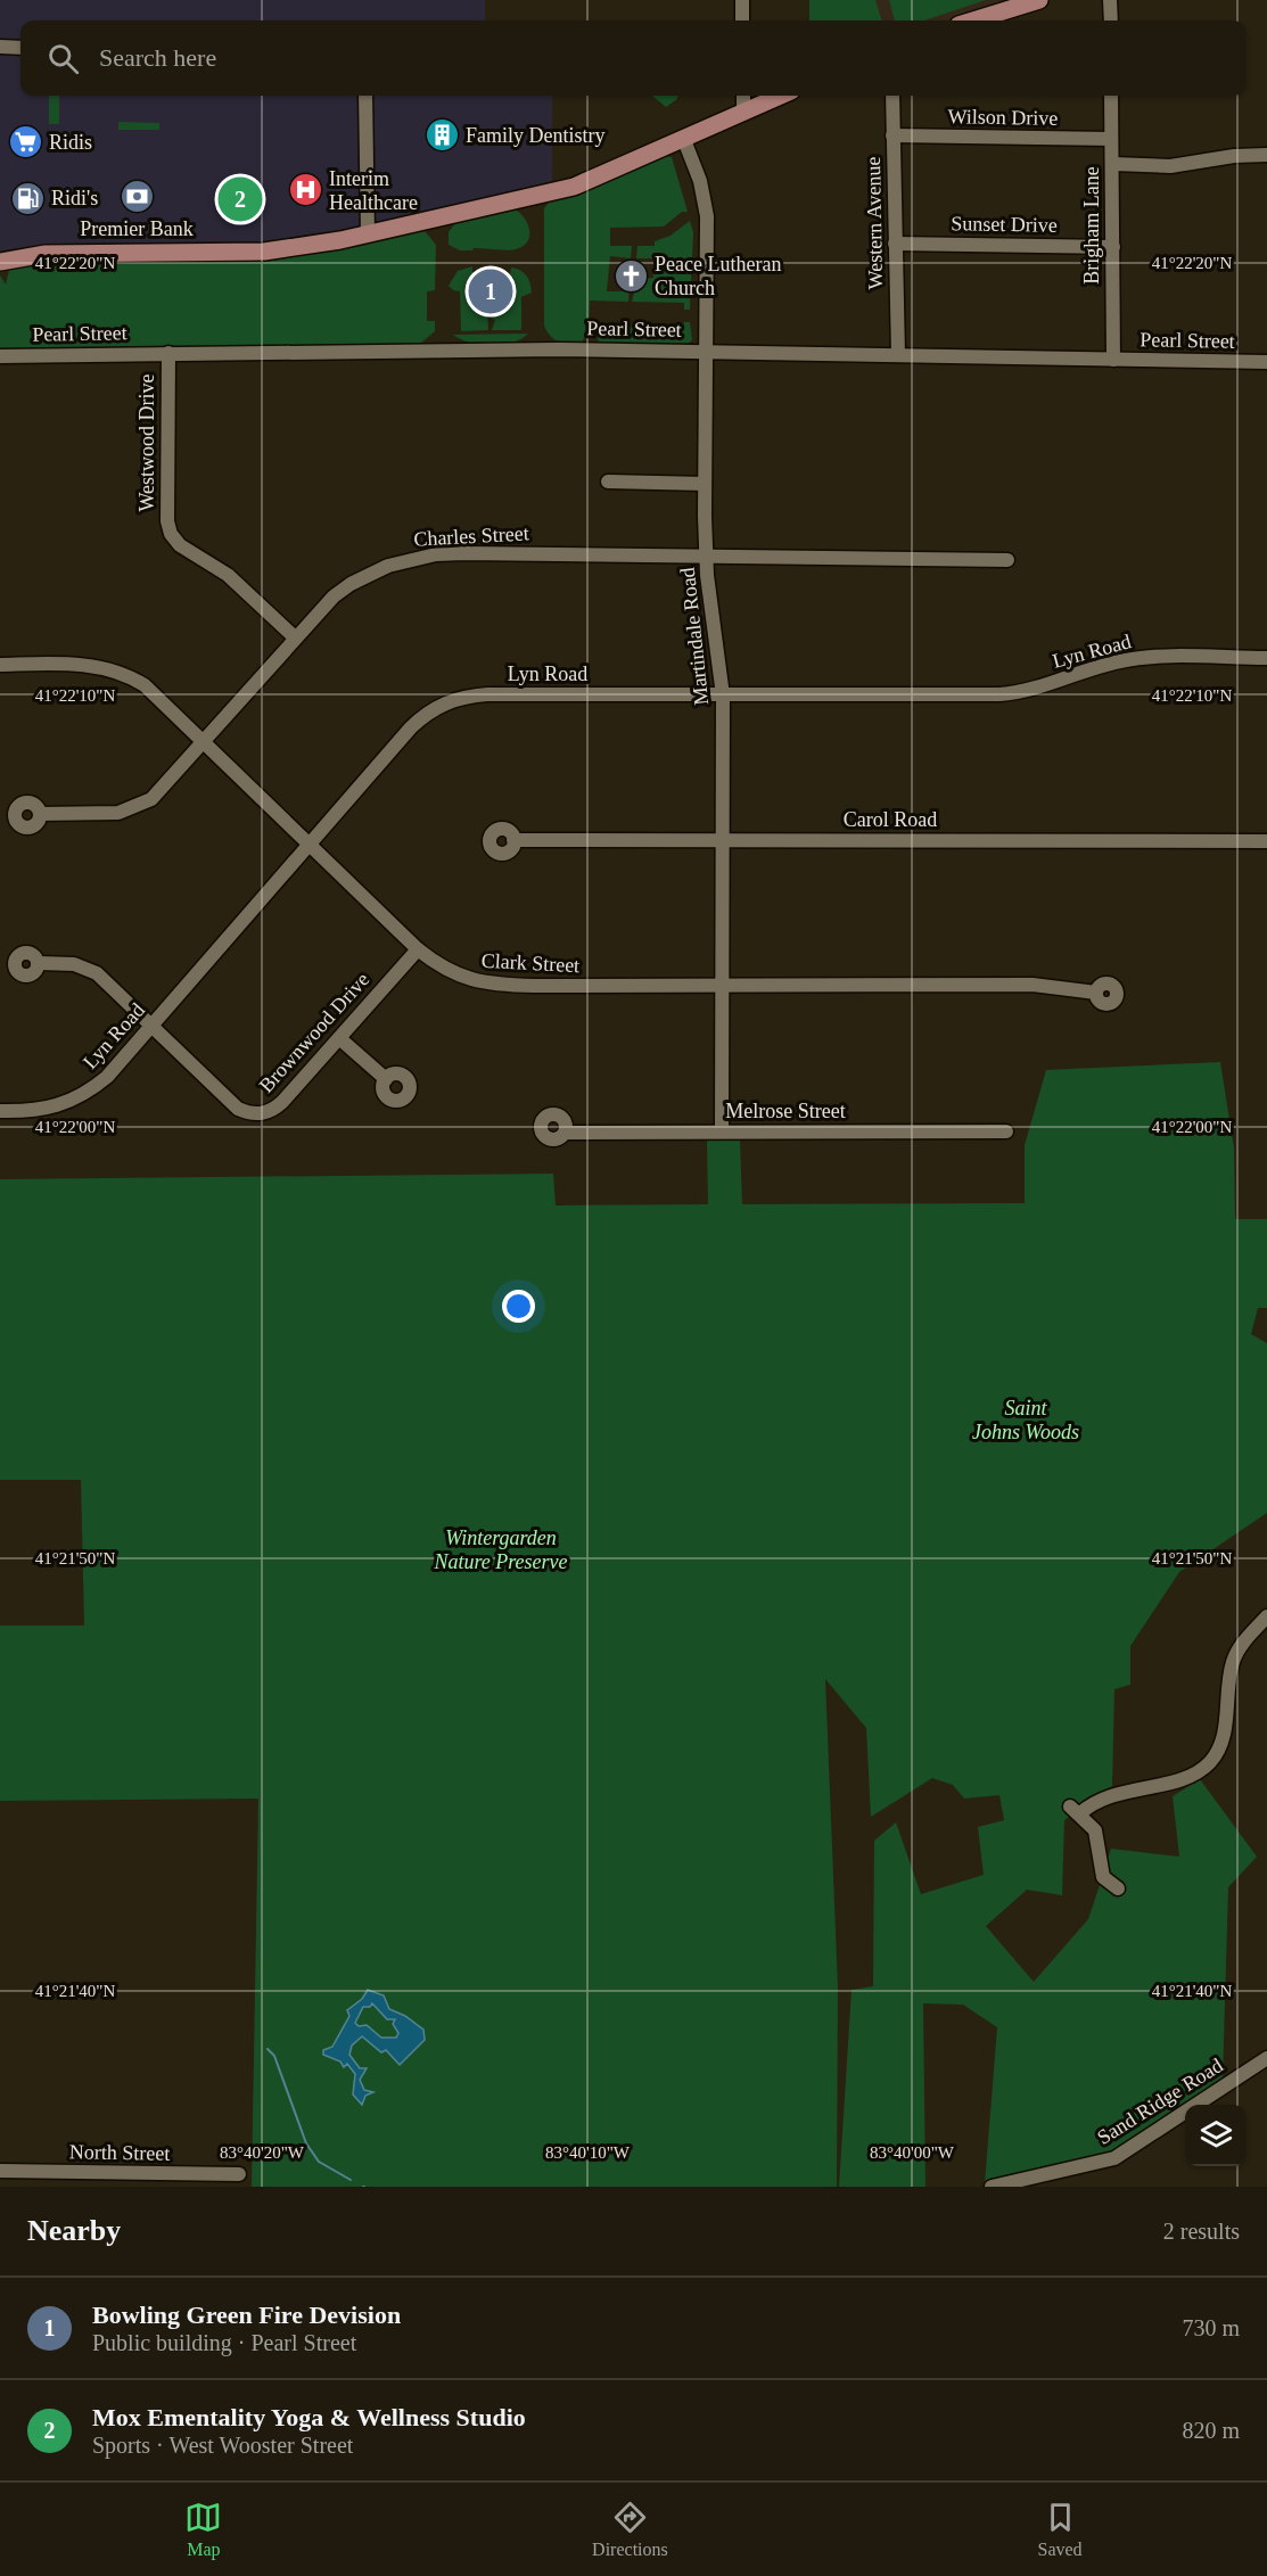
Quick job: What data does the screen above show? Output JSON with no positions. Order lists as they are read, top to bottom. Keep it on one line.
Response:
{"streets":{"street":["Wilson Drive","Western Avenue","Sunset Drive","Brigham Lane","Pearl Street","Westwood Drive","Charles Street","Martindale Road","Lyn Road","Carol Road","Clark Street","Brownwood Drive","Melrose Street","Sand Ridge Road","North Street"]},"crossings":[["Wilson Drive","Western Avenue"],["Wilson Drive","Brigham Lane"],["Western Avenue","Sunset Drive"],["Western Avenue","Pearl Street"],["Sunset Drive","Brigham Lane"],["Brigham Lane","Pearl Street"],["Pearl Street","Westwood Drive"],["Pearl Street","Martindale Road"],["Westwood Drive","Charles Street"],["Charles Street","Martindale Road"],["Charles Street","Clark Street"],["Martindale Road","Lyn Road"],["Martindale Road","Carol Road"],["Martindale Road","Clark Street"],["Martindale Road","Melrose Street"],["Lyn Road","Clark Street"],["Lyn Road","Brownwood Drive"],["Clark Street","Brownwood Drive"]],"parks":["Saint Johns Woods","Wintergarden Nature Preserve"],"places":{"building":["Family Dentistry"],"supermarket":["Ridis"],"hospital":["Interim Healthcare"],"bank":["Premier Bank"],"fuel station":["Ridi's"],"church":["Peace Lutheran Church"]},"page":{"search":"Search here","pins":["2","1"],"heading":["Nearby","2 results"],"list":[{"mark":"1","name":"Bowling Green Fire Devision","note":"Public building · Pearl Street","value":"730 m"},{"mark":"2","name":"Mox Ementality Yoga & Wellness Studio","note":"Sports · West Wooster Street","value":"820 m"}],"nav":["Map","Directions","Saved"]},"coordinates":["41°22'20\"N","41°22'10\"N","41°22'00\"N","41°21'50\"N","41°21'40\"N","83°40'20\"W","83°40'10\"W","83°40'00\"W"]}
